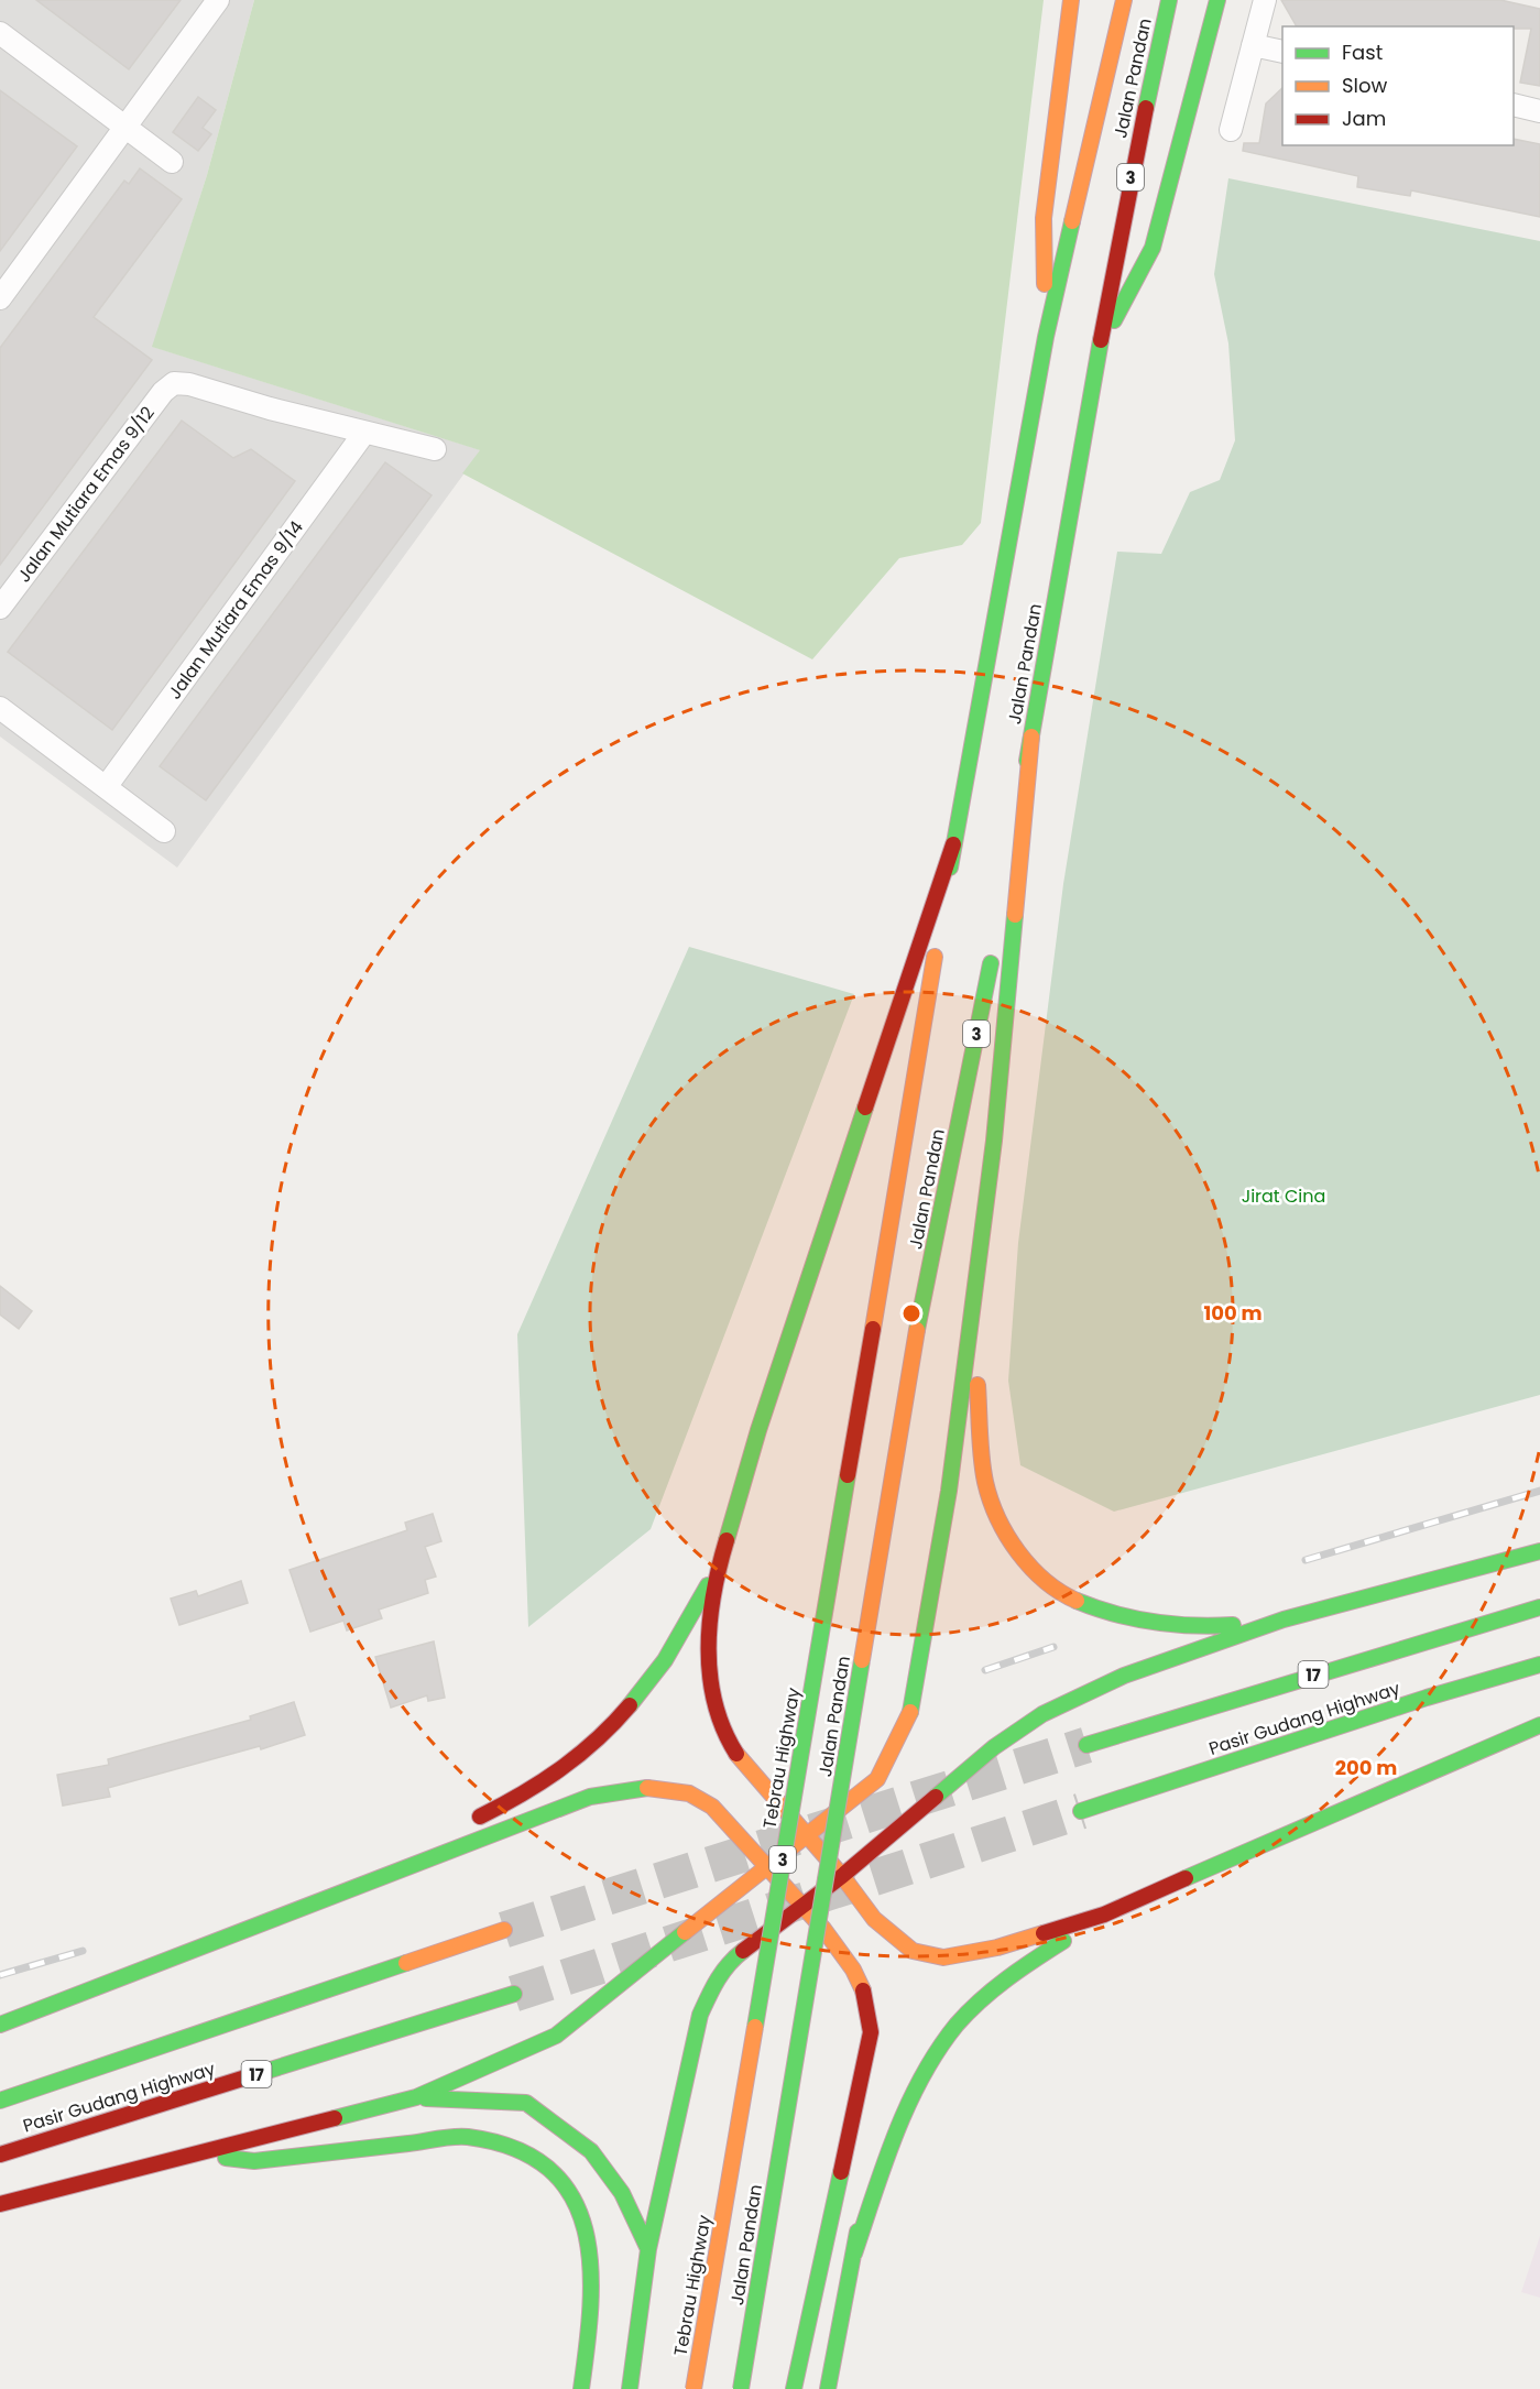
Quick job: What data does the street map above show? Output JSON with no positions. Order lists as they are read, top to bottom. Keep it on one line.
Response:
{"streets":{"highway":["Jalan Pandan","3","17","Pasir Gudang Highway","Tebrau Highway"],"street":["Jalan Mutiara Emas 9/12","Jalan Mutiara Emas 9/14"]},"crossings":[["Jalan Pandan","Tebrau Highway"],["Jalan Mutiara Emas 9/12","Jalan Mutiara Emas 9/14"]],"parks":["Jirat Cina"],"legend":["Fast","Slow","Jam"],"rings":["100 m","200 m"]}
